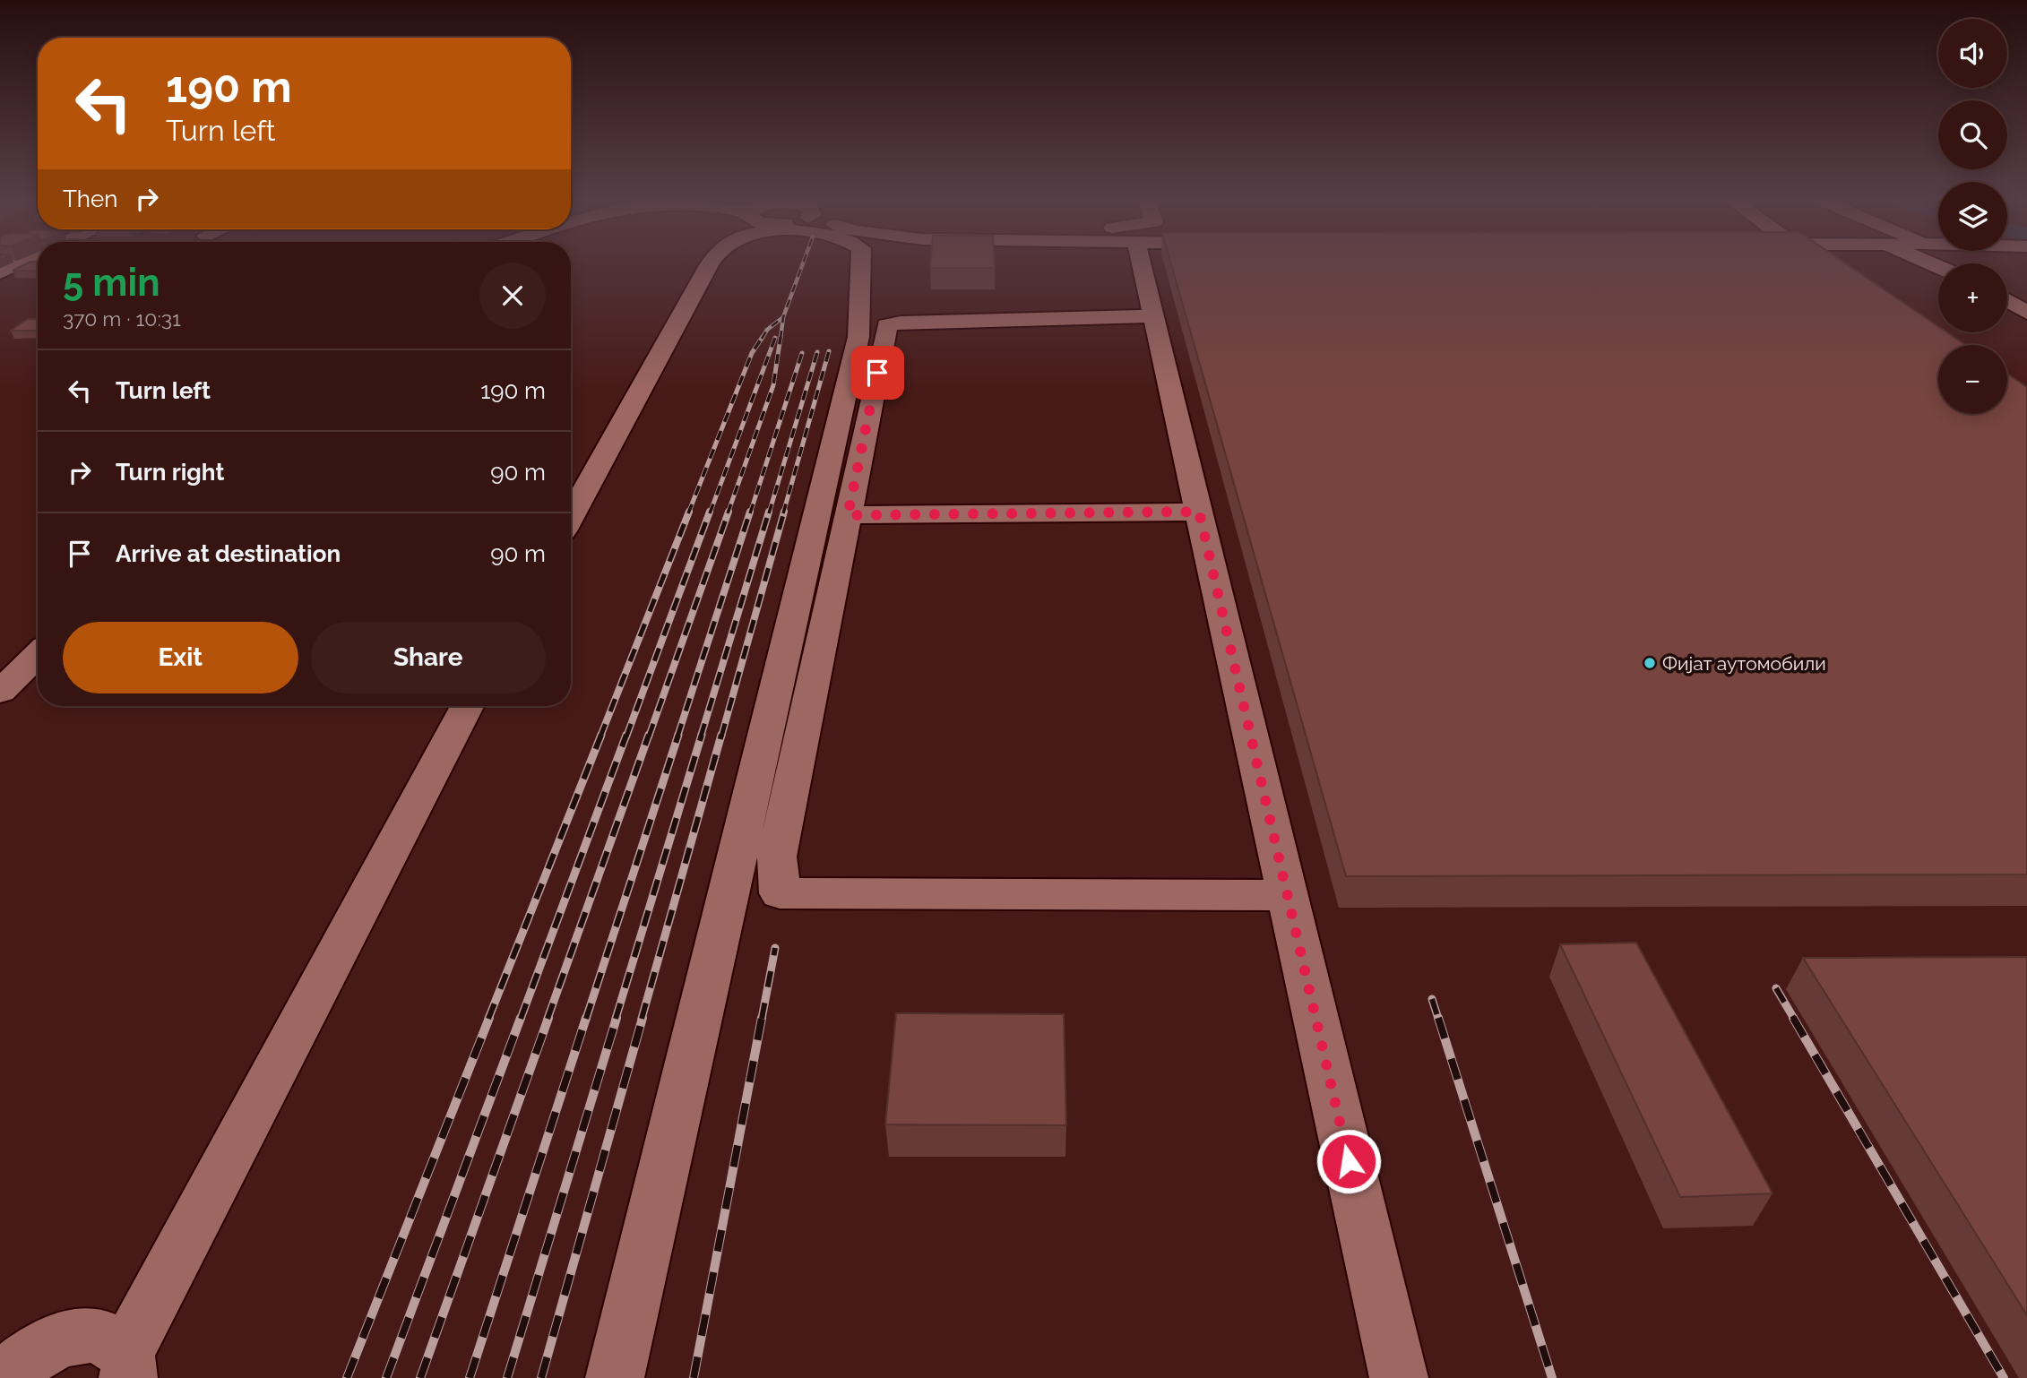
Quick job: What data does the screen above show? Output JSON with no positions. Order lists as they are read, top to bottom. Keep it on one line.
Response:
{"places":["Фијат аутомобили"],"page":{"map_buttons":["+","−"],"turn":["190 m","Turn left"],"then":"Then","heading":["5 min","370 m · 10:31"],"list":[{"name":"Turn left","value":"190 m"},{"name":"Turn right","value":"90 m"},{"name":"Arrive at destination","value":"90 m"}],"buttons":["Exit","Share"]}}
